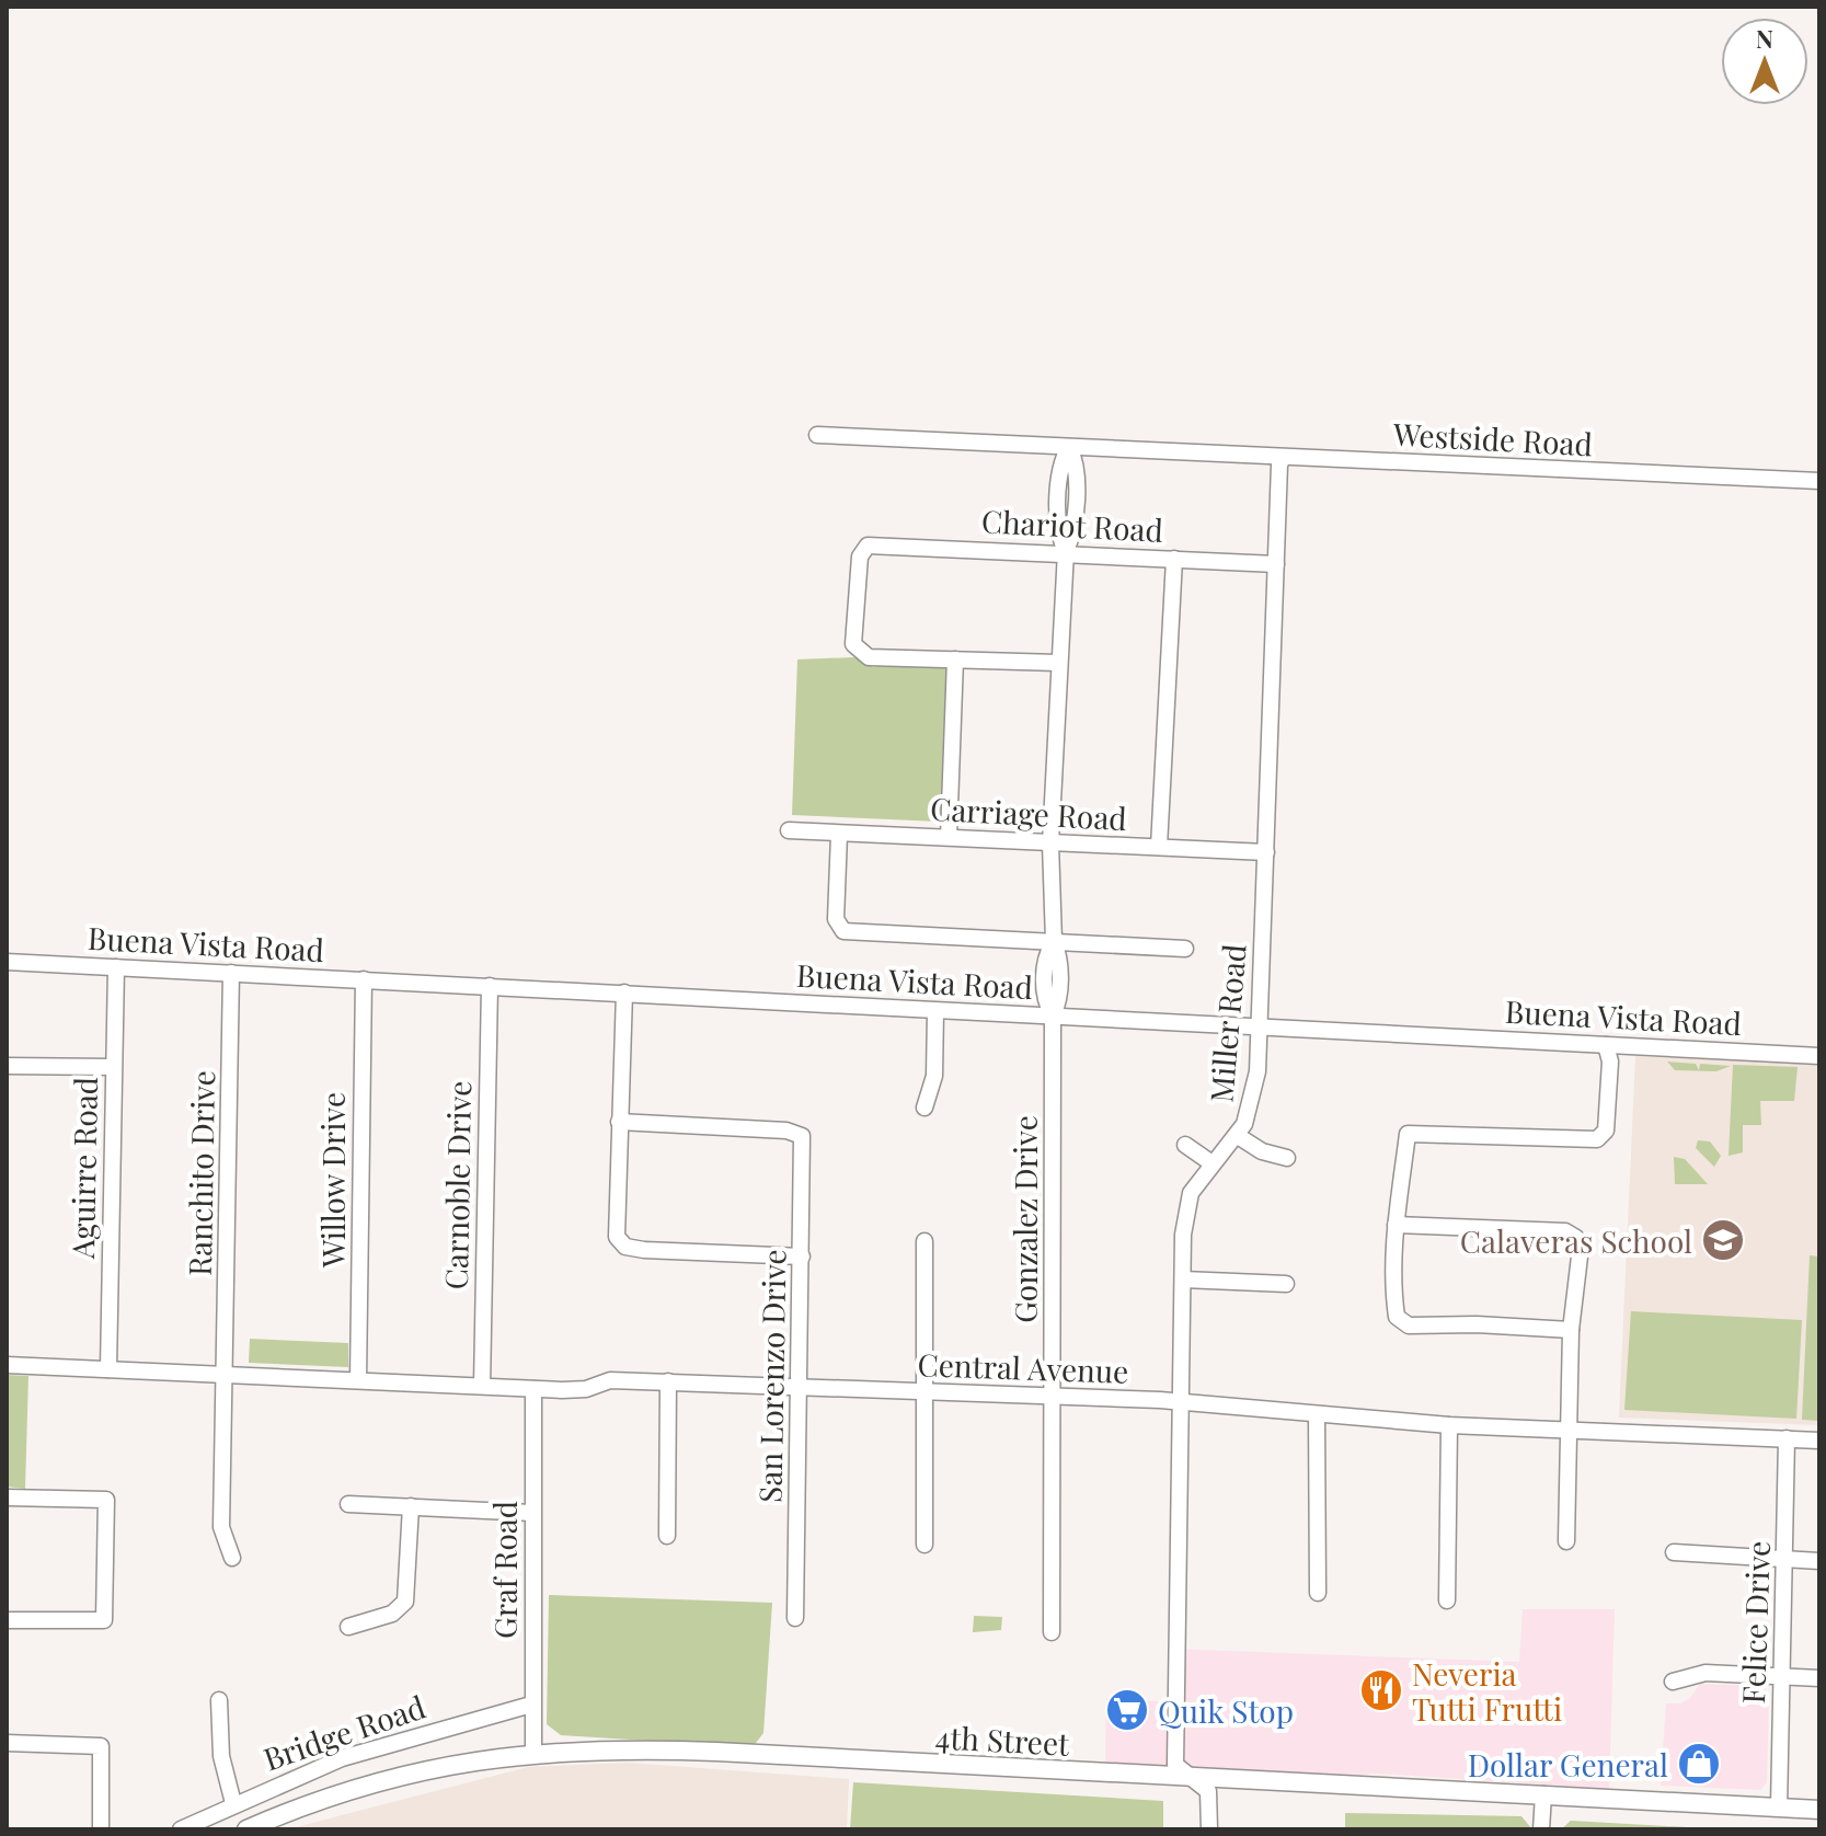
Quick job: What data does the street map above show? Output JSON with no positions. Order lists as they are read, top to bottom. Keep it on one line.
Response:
{"streets":{"main road":["4th Street"],"street":["Westside Road","Chariot Road","Carriage Road","Buena Vista Road","Miller Road","Aguirre Road","Ranchito Drive","Willow Drive","Carnoble Drive","Gonzalez Drive","Central Avenue","San Lorenzo Drive","Graf Road","Felice Drive","Bridge Road"]},"crossings":[["Westside Road","Miller Road"],["Westside Road","Gonzalez Drive"],["Chariot Road","Miller Road"],["Chariot Road","Gonzalez Drive"],["Carriage Road","Miller Road"],["Carriage Road","Gonzalez Drive"],["Buena Vista Road","Miller Road"],["Buena Vista Road","Aguirre Road"],["Buena Vista Road","Ranchito Drive"],["Buena Vista Road","Willow Drive"],["Buena Vista Road","Carnoble Drive"],["Buena Vista Road","Gonzalez Drive"],["Miller Road","Central Avenue"],["Miller Road","4th Street"],["Ranchito Drive","Central Avenue"],["Willow Drive","Central Avenue"],["Carnoble Drive","Central Avenue"],["Gonzalez Drive","Central Avenue"],["Central Avenue","San Lorenzo Drive"],["Central Avenue","Graf Road"],["Central Avenue","Felice Drive"],["Graf Road","Bridge Road"],["Graf Road","4th Street"],["Felice Drive","4th Street"]],"places":{"school or university":["Calaveras School"],"restaurant":["Neveria Tutti Frutti"],"supermarket":["Quik Stop"],"shop":["Dollar General"]},"north":"top"}
